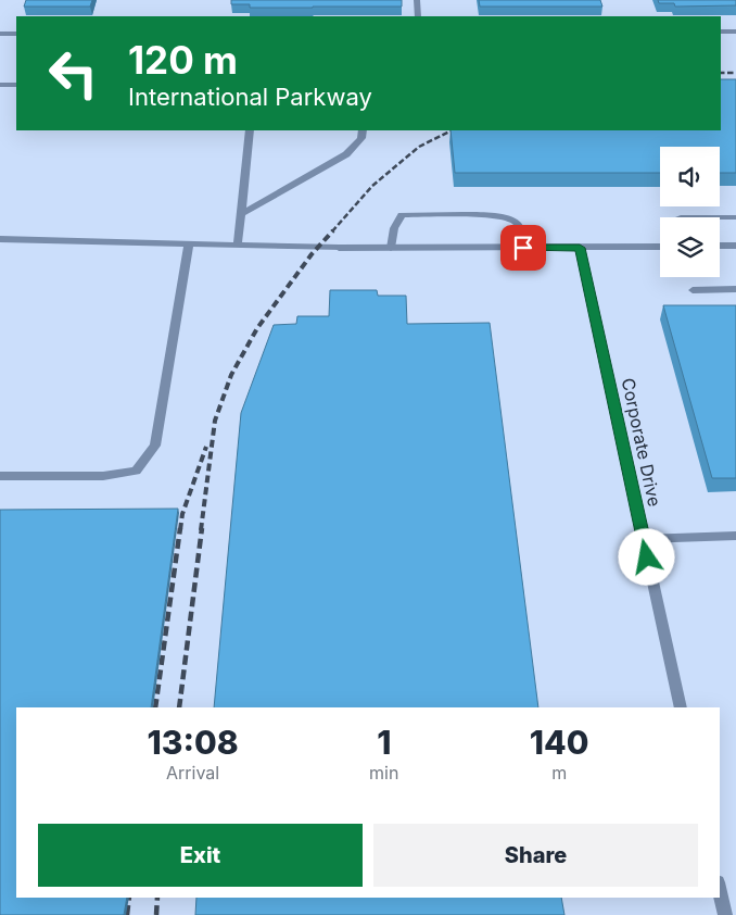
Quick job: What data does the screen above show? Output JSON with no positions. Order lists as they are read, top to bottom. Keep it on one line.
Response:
{"streets":{"street":["Corporate Drive"]},"page":{"turn":["120 m","International Parkway"],"eta":["13:08","Arrival","1","min","140","m"],"buttons":["Exit","Share"]}}
